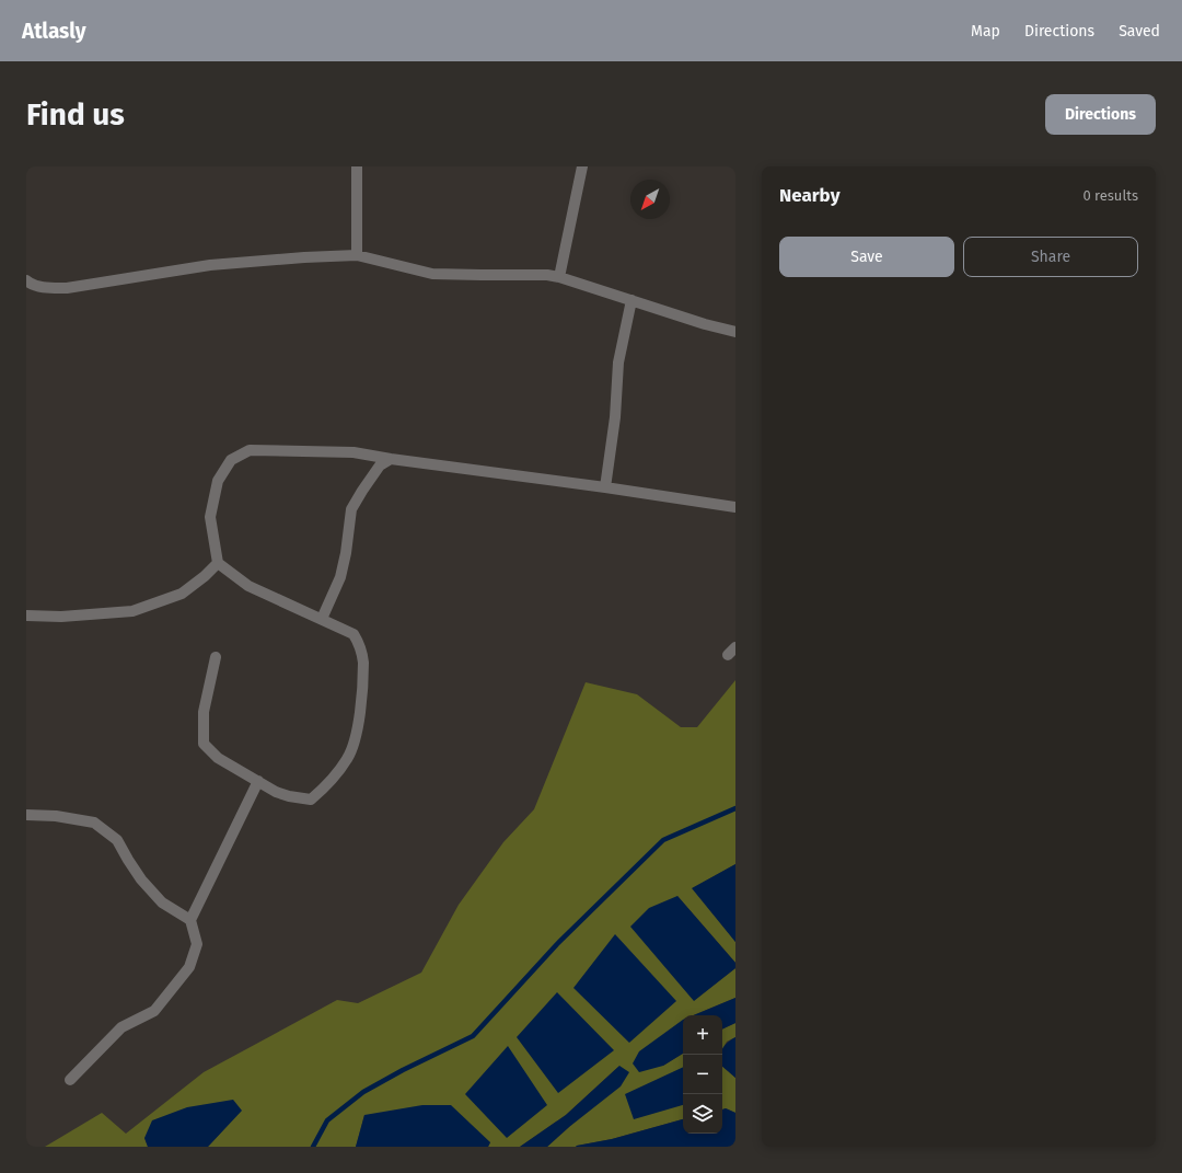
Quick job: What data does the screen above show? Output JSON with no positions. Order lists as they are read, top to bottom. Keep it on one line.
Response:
{"north":"bottom left","page":{"header":"Atlasly","nav":["Map","Directions","Saved"],"buttons":["Directions",["Save","Share"]],"title":"Find us","heading":["Nearby","0 results"],"map_buttons":["+","−"]}}
